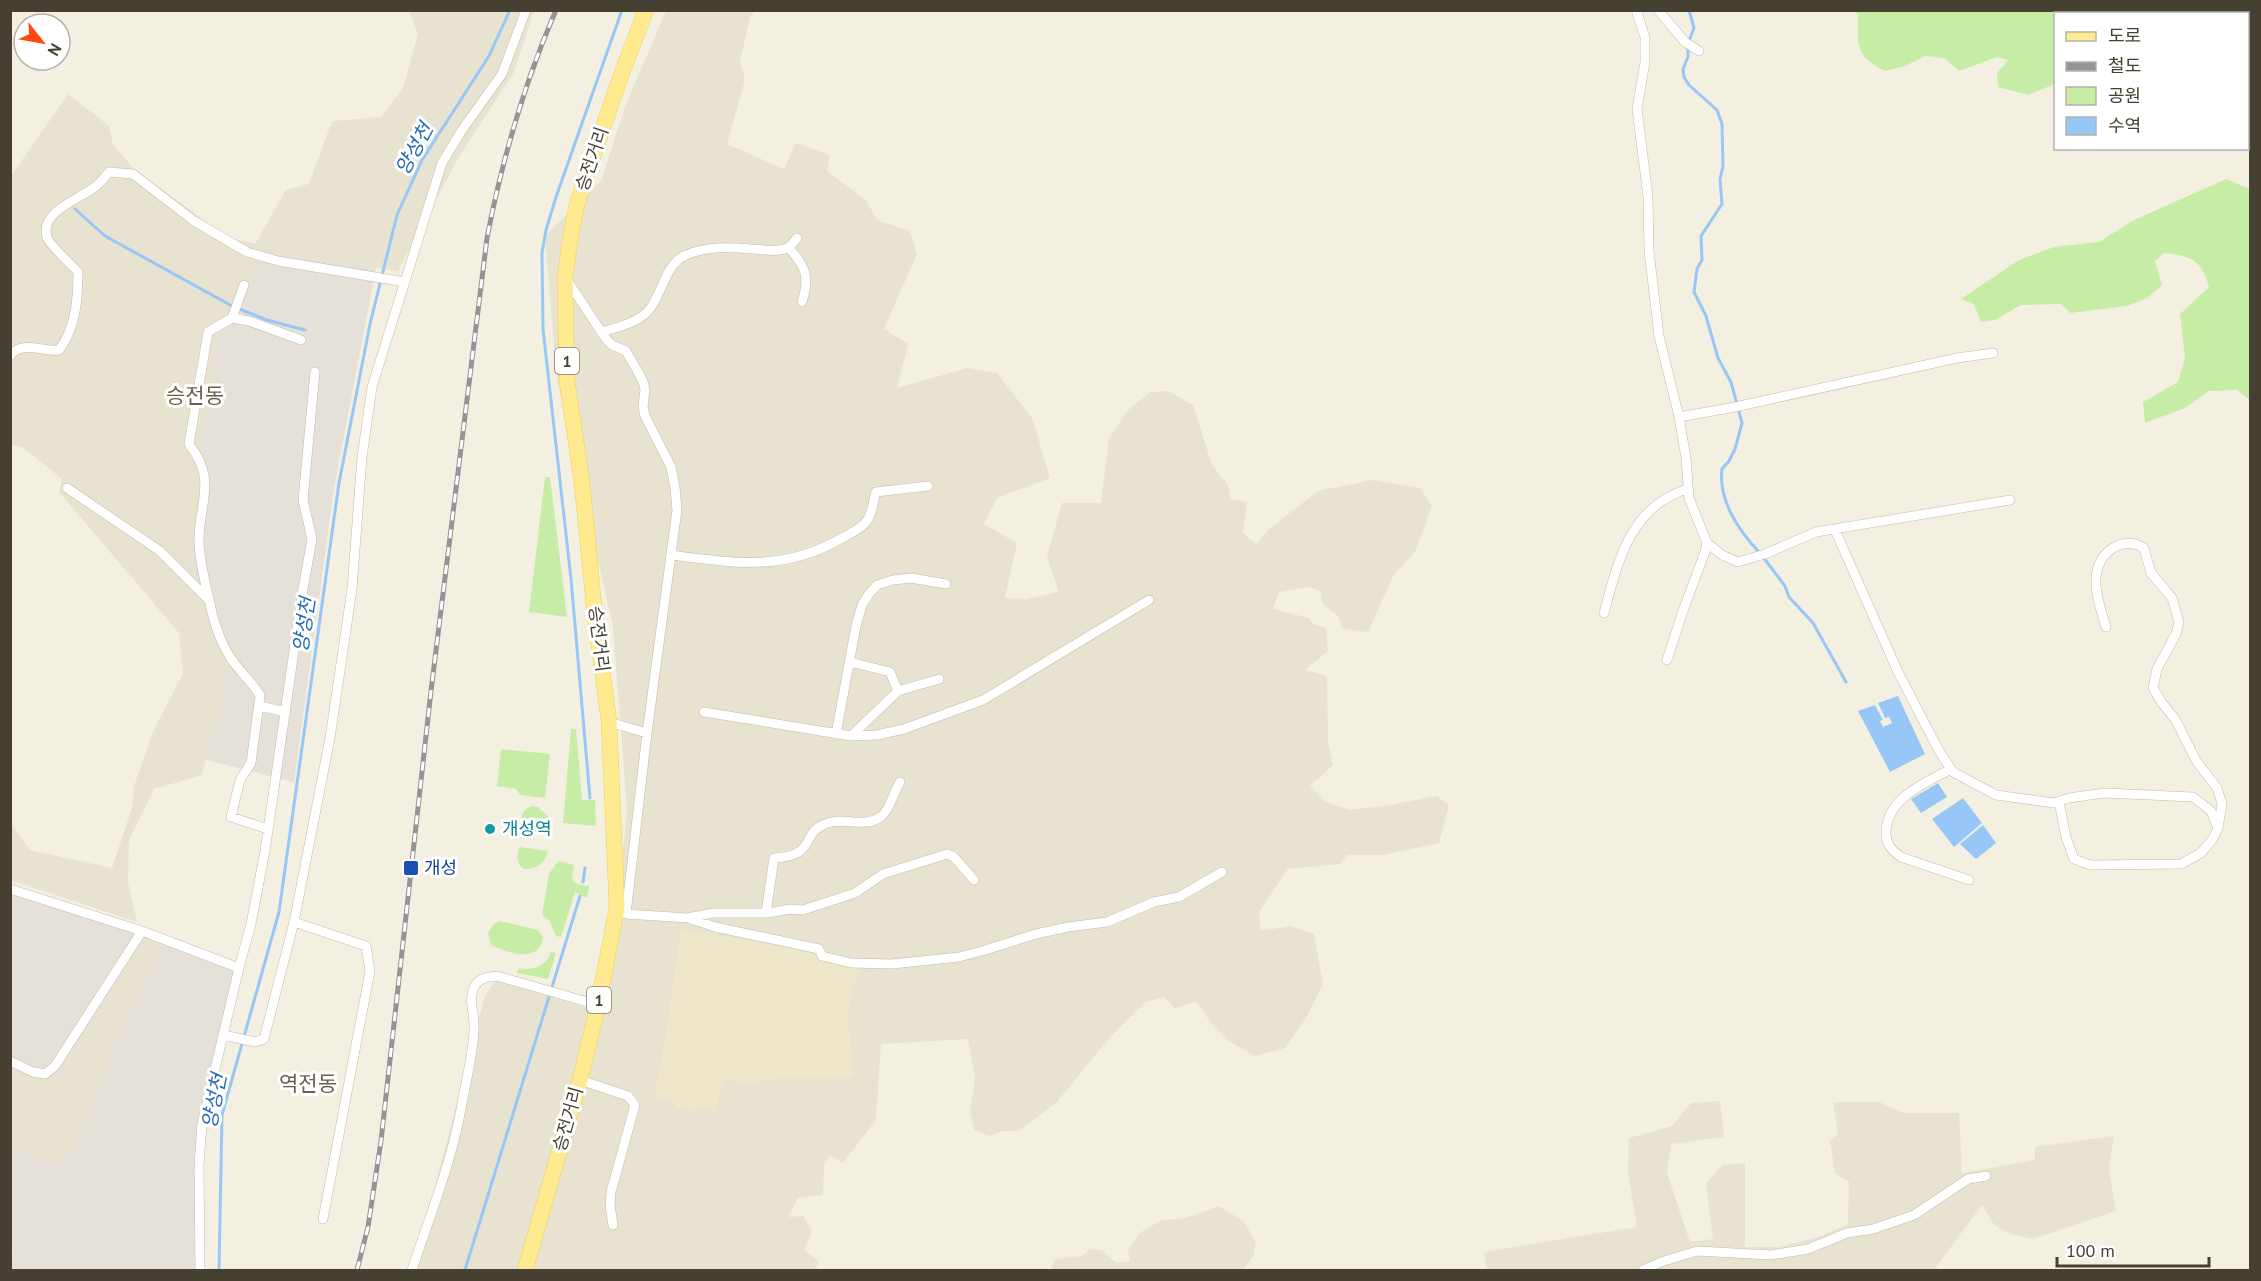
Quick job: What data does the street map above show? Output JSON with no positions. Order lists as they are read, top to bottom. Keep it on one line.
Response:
{"streets":{"main road":["승전거리","1"]},"districts":["승전동","역전동"],"water":["양성천"],"places":{"other":["개성역"],"transit":["개성"]},"legend":["도로","철도","공원","수역"],"scale_bar":"100 m","north":"bottom right"}
